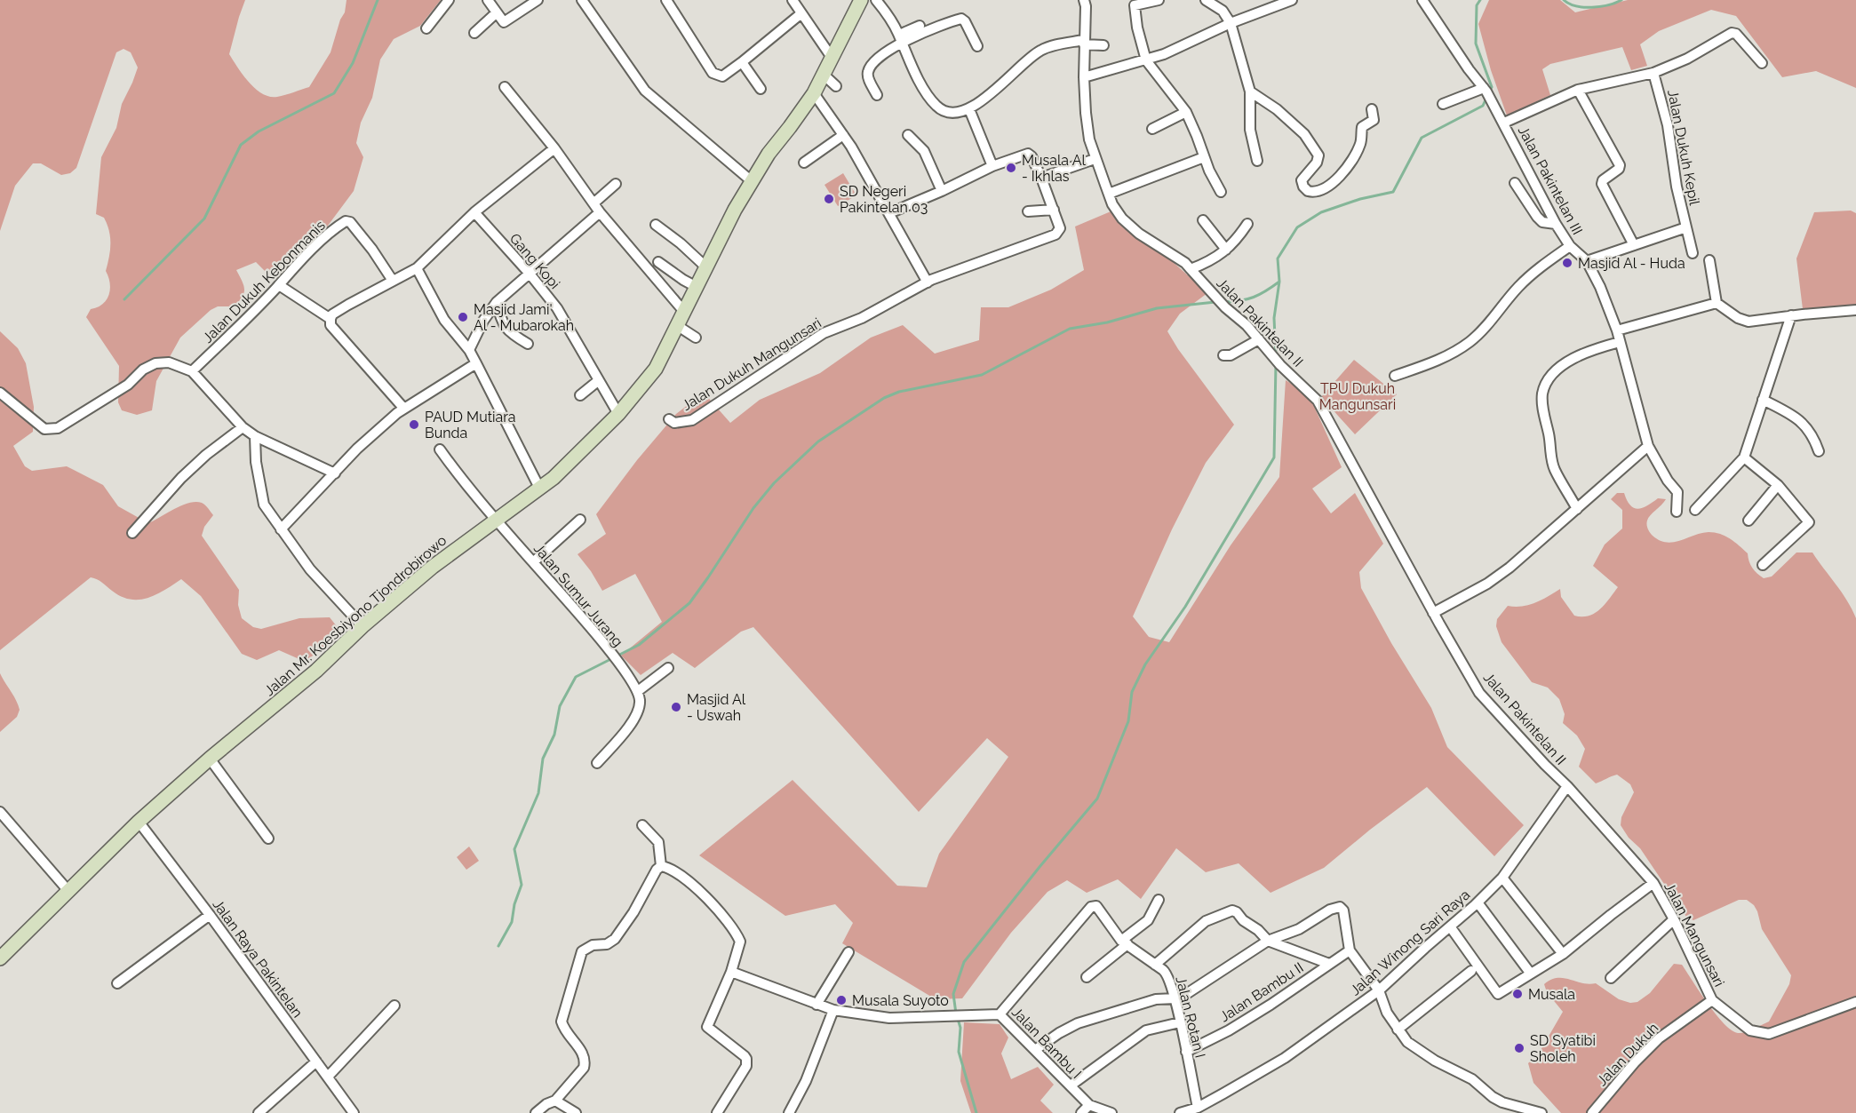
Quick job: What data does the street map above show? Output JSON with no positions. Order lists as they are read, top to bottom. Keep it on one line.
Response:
{"streets":{"main road":["Jalan Mr. Koesbiyono Tjondrobirowo"],"street":["Jalan Dukuh Kepil","Jalan Pakintelan III","Gang Kopi","Jalan Dukuh Kebonmanis","Jalan Pakintelan II","Jalan Dukuh Mangunsari","Jalan Sumur Jurang","Jalan Mangunsari","Jalan Winong Sari Raya","Jalan Raya Pakintelan","Jalan Bambu II","Jalan Rotan I","Jalan Bambu I","Jalan Dukuh"]},"crossings":[["Jalan Dukuh Kepil","Jalan Pakintelan III"],["Gang Kopi","Jalan Mr. Koesbiyono Tjondrobirowo"],["Jalan Pakintelan II","Jalan Mangunsari"],["Jalan Pakintelan II","Jalan Winong Sari Raya"],["Jalan Sumur Jurang","Jalan Mr. Koesbiyono Tjondrobirowo"],["Jalan Mr. Koesbiyono Tjondrobirowo","Jalan Raya Pakintelan"],["Jalan Mangunsari","Jalan Winong Sari Raya"],["Jalan Mangunsari","Jalan Dukuh"],["Jalan Winong Sari Raya","Jalan Rotan I"],["Jalan Bambu II","Jalan Rotan I"],["Jalan Rotan I","Jalan Bambu I"]],"parks":["TPU Dukuh Mangunsari"],"places":["Musala Al - Ikhlas","SD Negeri Pakintelan 03","Masjid Al - Huda","Masjid Jami' Al - Mubarokah","PAUD Mutiara Bunda","Masjid Al - Uswah","Musala","Musala Suyoto","SD Syatibi Sholeh"]}
